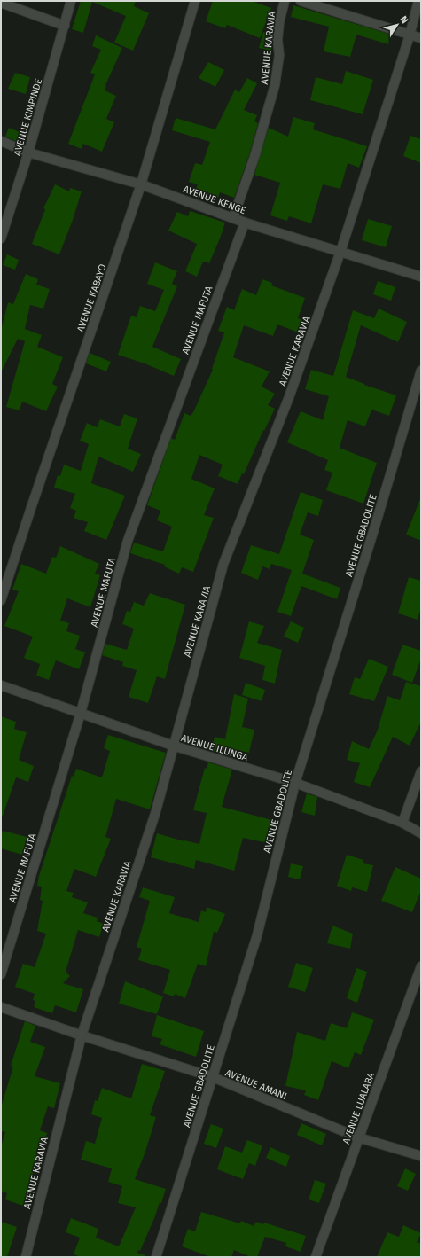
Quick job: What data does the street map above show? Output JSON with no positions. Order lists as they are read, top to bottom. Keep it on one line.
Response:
{"streets":{"street":["AVENUE KARAVIA","AVENUE KIMPINDE","AVENUE KENGE","AVENUE KABAYO","AVENUE MAFUTA","AVENUE GBADOLITE","AVENUE ILUNGA","AVENUE AMANI","AVENUE LUALABA"]},"crossings":[["AVENUE KARAVIA","AVENUE KENGE"],["AVENUE KARAVIA","AVENUE ILUNGA"],["AVENUE KARAVIA","AVENUE AMANI"],["AVENUE KIMPINDE","AVENUE KENGE"],["AVENUE KENGE","AVENUE KABAYO"],["AVENUE KENGE","AVENUE MAFUTA"],["AVENUE MAFUTA","AVENUE ILUNGA"],["AVENUE GBADOLITE","AVENUE ILUNGA"],["AVENUE GBADOLITE","AVENUE AMANI"],["AVENUE AMANI","AVENUE LUALABA"]],"north":"top right"}
